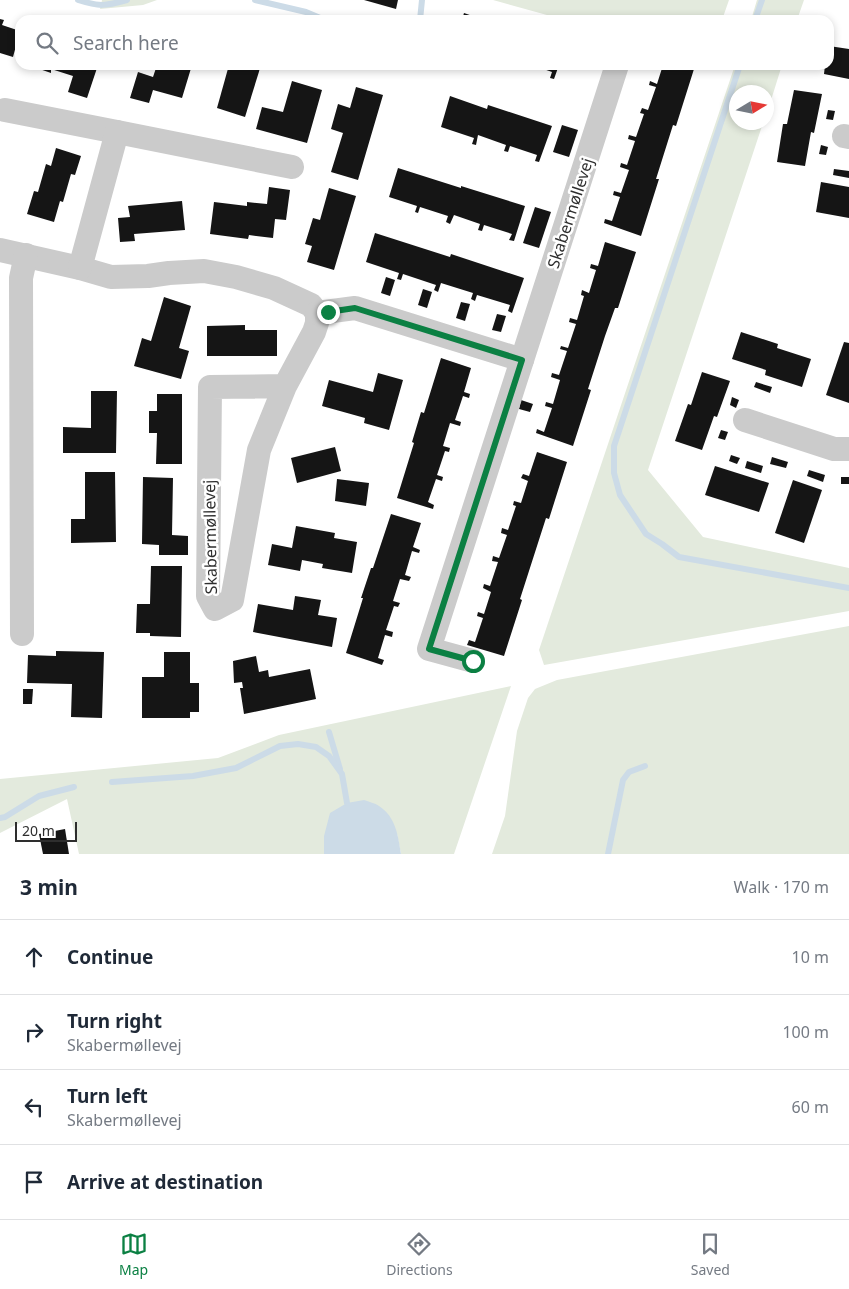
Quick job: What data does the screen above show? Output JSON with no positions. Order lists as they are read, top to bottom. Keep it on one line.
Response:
{"streets":{"street":["Skabermøllevej"]},"scale_bar":"20 m","north":"right","page":{"search":"Search here","scale":"20 m","heading":["3 min","Walk · 170 m"],"list":[["Continue","10 m"],["Turn right","Skabermøllevej","100 m"],["Turn left","Skabermøllevej","60 m"],"Arrive at destination"],"nav":["Map","Directions","Saved"]}}
